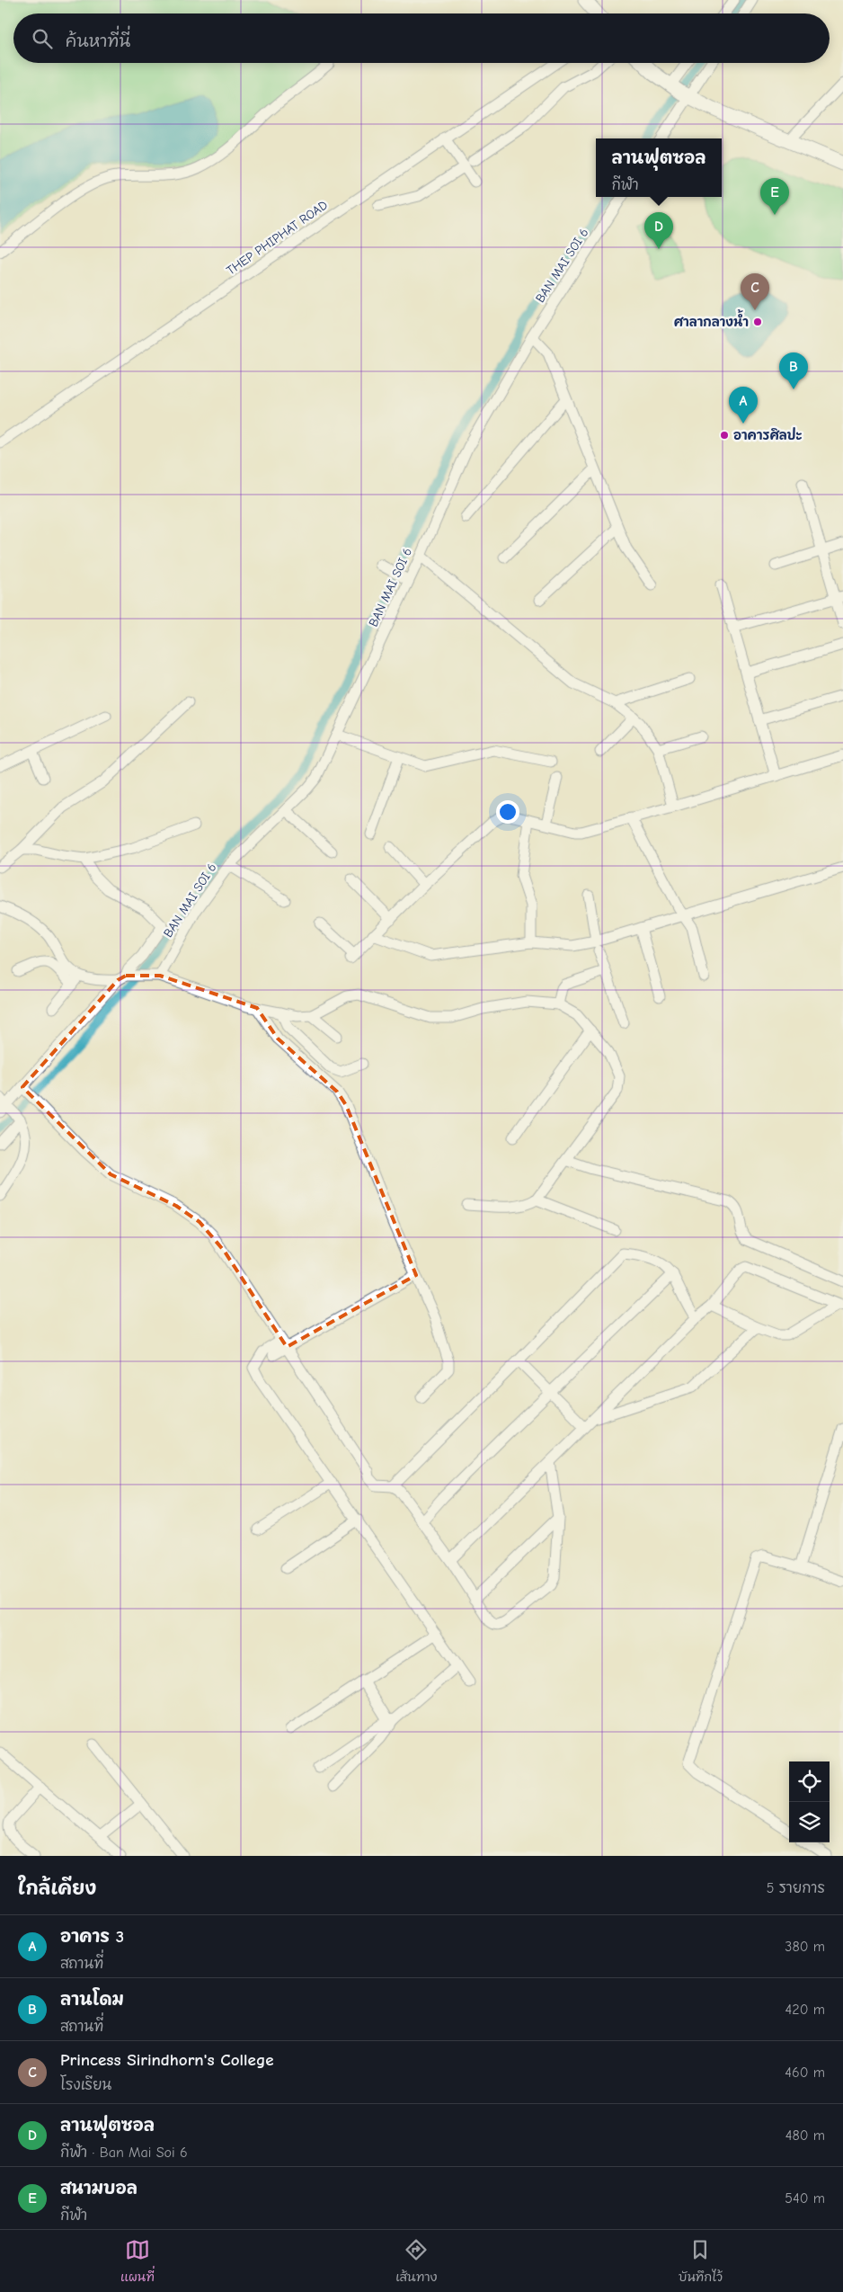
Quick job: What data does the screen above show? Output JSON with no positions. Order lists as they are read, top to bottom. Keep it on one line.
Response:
{"streets":{"street":["THEP PHIPHAT ROAD","BAN MAI SOI 6"]},"places":["ศาลากลางน้ำ","อาคารศิลปะ"],"page":{"search":"ค้นหาที่นี่","popup":["ลานฟุตซอล","กีฬา"],"pins":["E","D","C","B","A"],"heading":["ใกล้เคียง","5 รายการ"],"list":[{"mark":"A","name":"อาคาร 3","note":"สถานที่","value":"380 m"},{"mark":"B","name":"ลานโดม","note":"สถานที่","value":"420 m"},{"mark":"C","name":"Princess Sirindhorn's College","note":"โรงเรียน","value":"460 m"},{"mark":"D","name":"ลานฟุตซอล","note":"กีฬา · Ban Mai Soi 6","value":"480 m"},{"mark":"E","name":"สนามบอล","note":"กีฬา","value":"540 m"}],"nav":["แผนที่","เส้นทาง","บันทึกไว้"]}}
